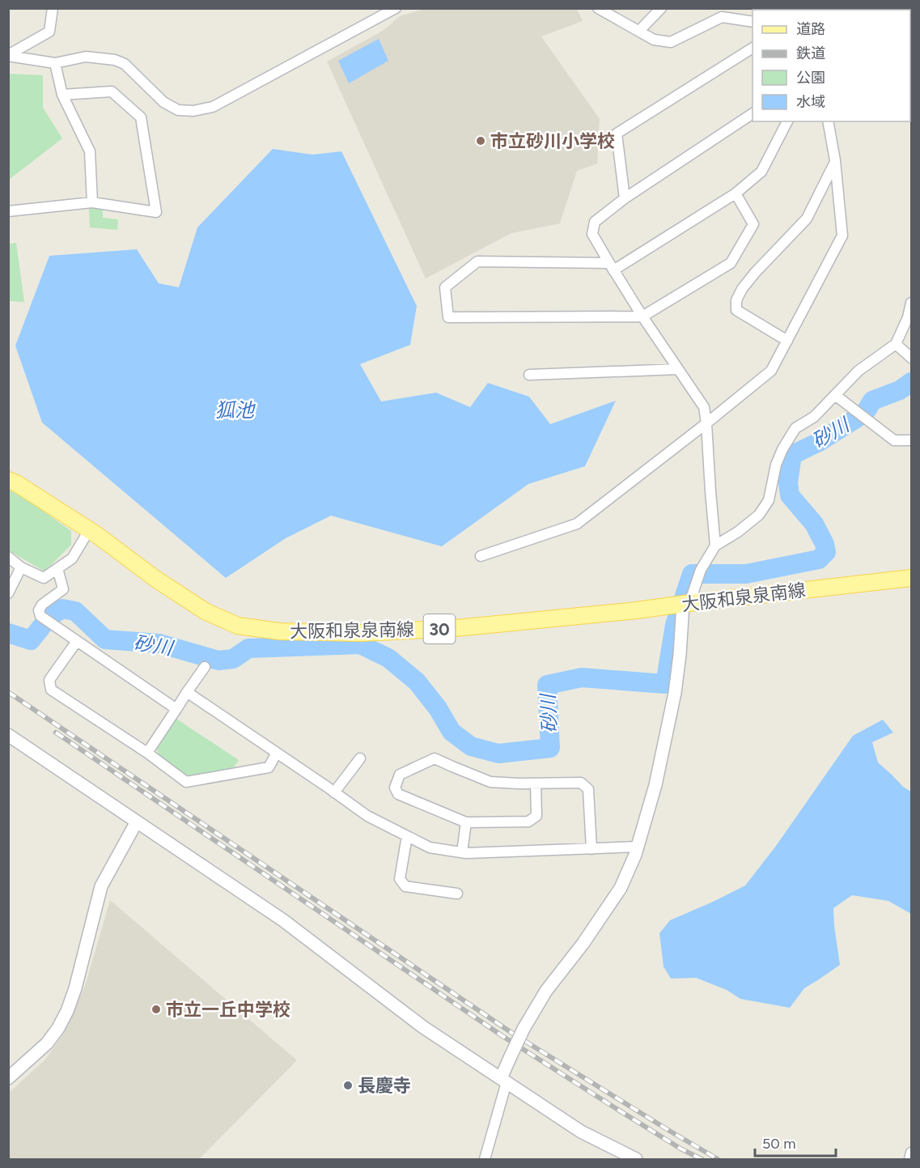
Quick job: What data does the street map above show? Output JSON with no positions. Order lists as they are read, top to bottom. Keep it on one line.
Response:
{"streets":{"main road":["大阪和泉泉南線","30"]},"water":["狐池","砂川"],"places":["市立砂川小学校","市立一丘中学校","長慶寺"],"legend":["道路","鉄道","公園","水域"],"scale_bar":"50 m"}
